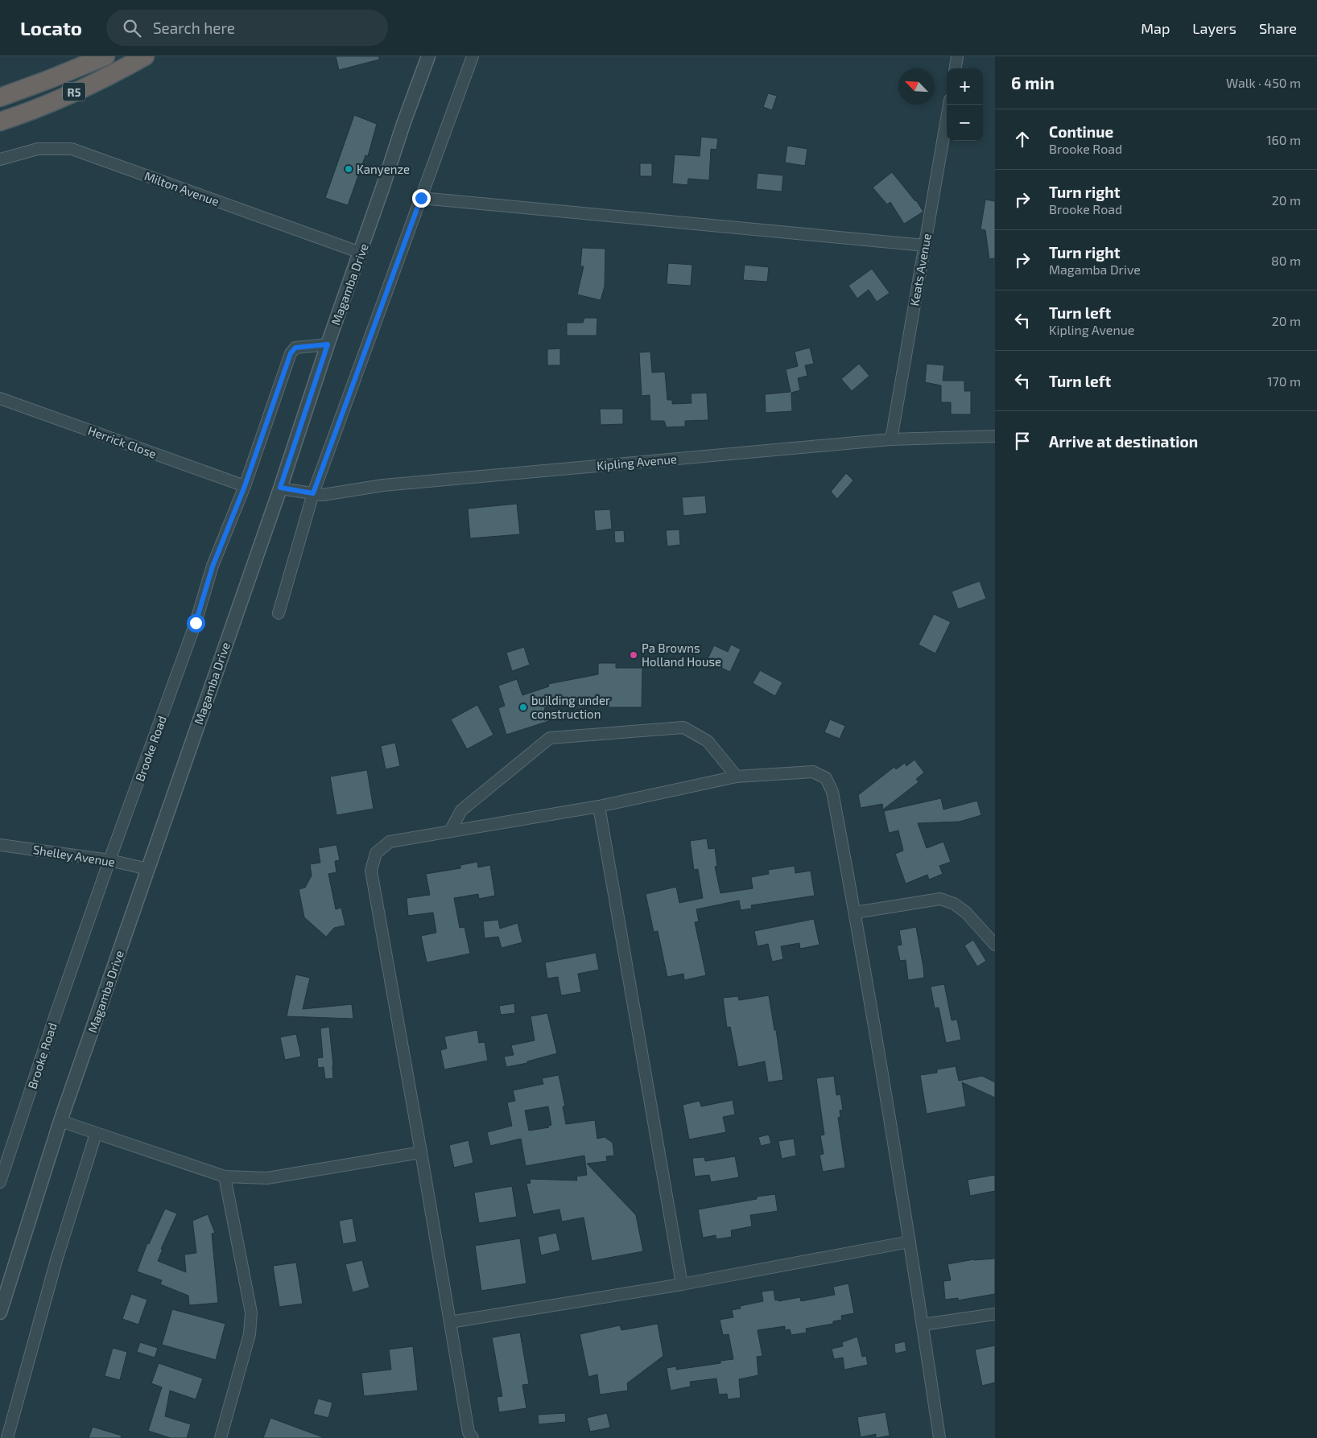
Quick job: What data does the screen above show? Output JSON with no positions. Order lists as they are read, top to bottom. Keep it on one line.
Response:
{"streets":{"highway":["R5"],"street":["Milton Avenue","Keats Avenue","Magamba Drive","Herrick Close","Kipling Avenue","Brooke Road","Shelley Avenue"]},"crossings":[["Milton Avenue","Magamba Drive"],["Keats Avenue","Kipling Avenue"],["Magamba Drive","Kipling Avenue"],["Magamba Drive","Brooke Road"],["Magamba Drive","Shelley Avenue"],["Herrick Close","Brooke Road"],["Brooke Road","Shelley Avenue"]],"places":["Kanyenze","Pa Browns Holland House","building under construction"],"north":"top left","page":{"header":"Locato","search":"Search here","nav":["Map","Layers","Share"],"heading":["6 min","Walk · 450 m"],"map_buttons":["+","−"],"list":[["Continue","Brooke Road","160 m"],["Turn right","Brooke Road","20 m"],["Turn right","Magamba Drive","80 m"],["Turn left","Kipling Avenue","20 m"],["Turn left","170 m"],"Arrive at destination"]}}
